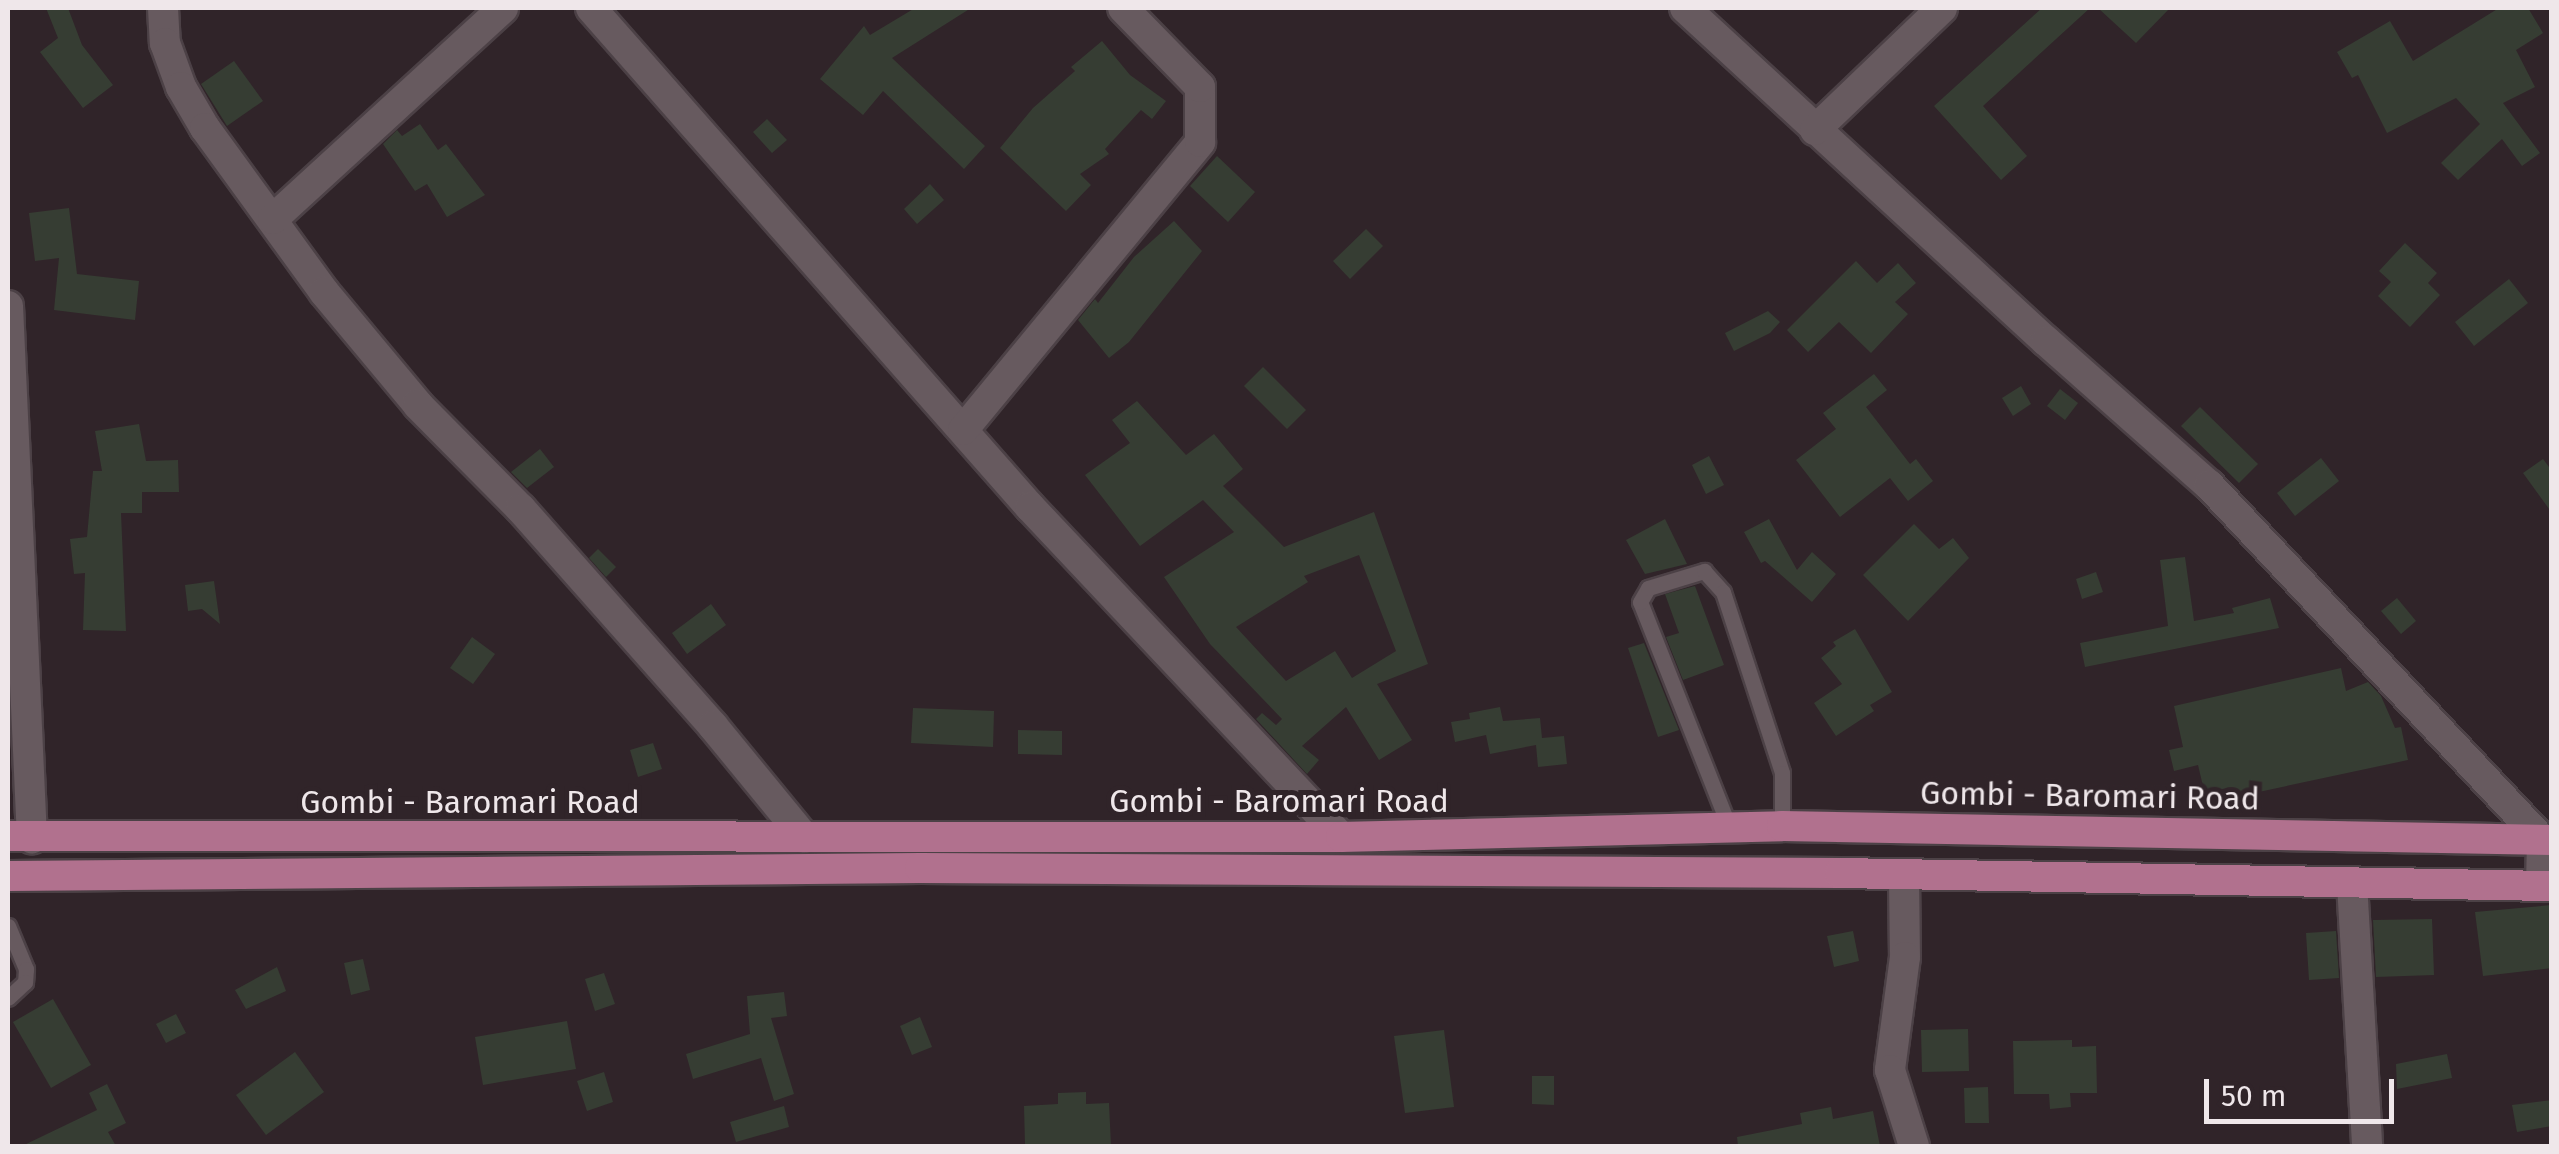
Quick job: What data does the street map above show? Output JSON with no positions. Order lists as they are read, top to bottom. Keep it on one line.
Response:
{"streets":{"main road":["Gombi - Baromari Road"]},"scale_bar":"50 m"}
